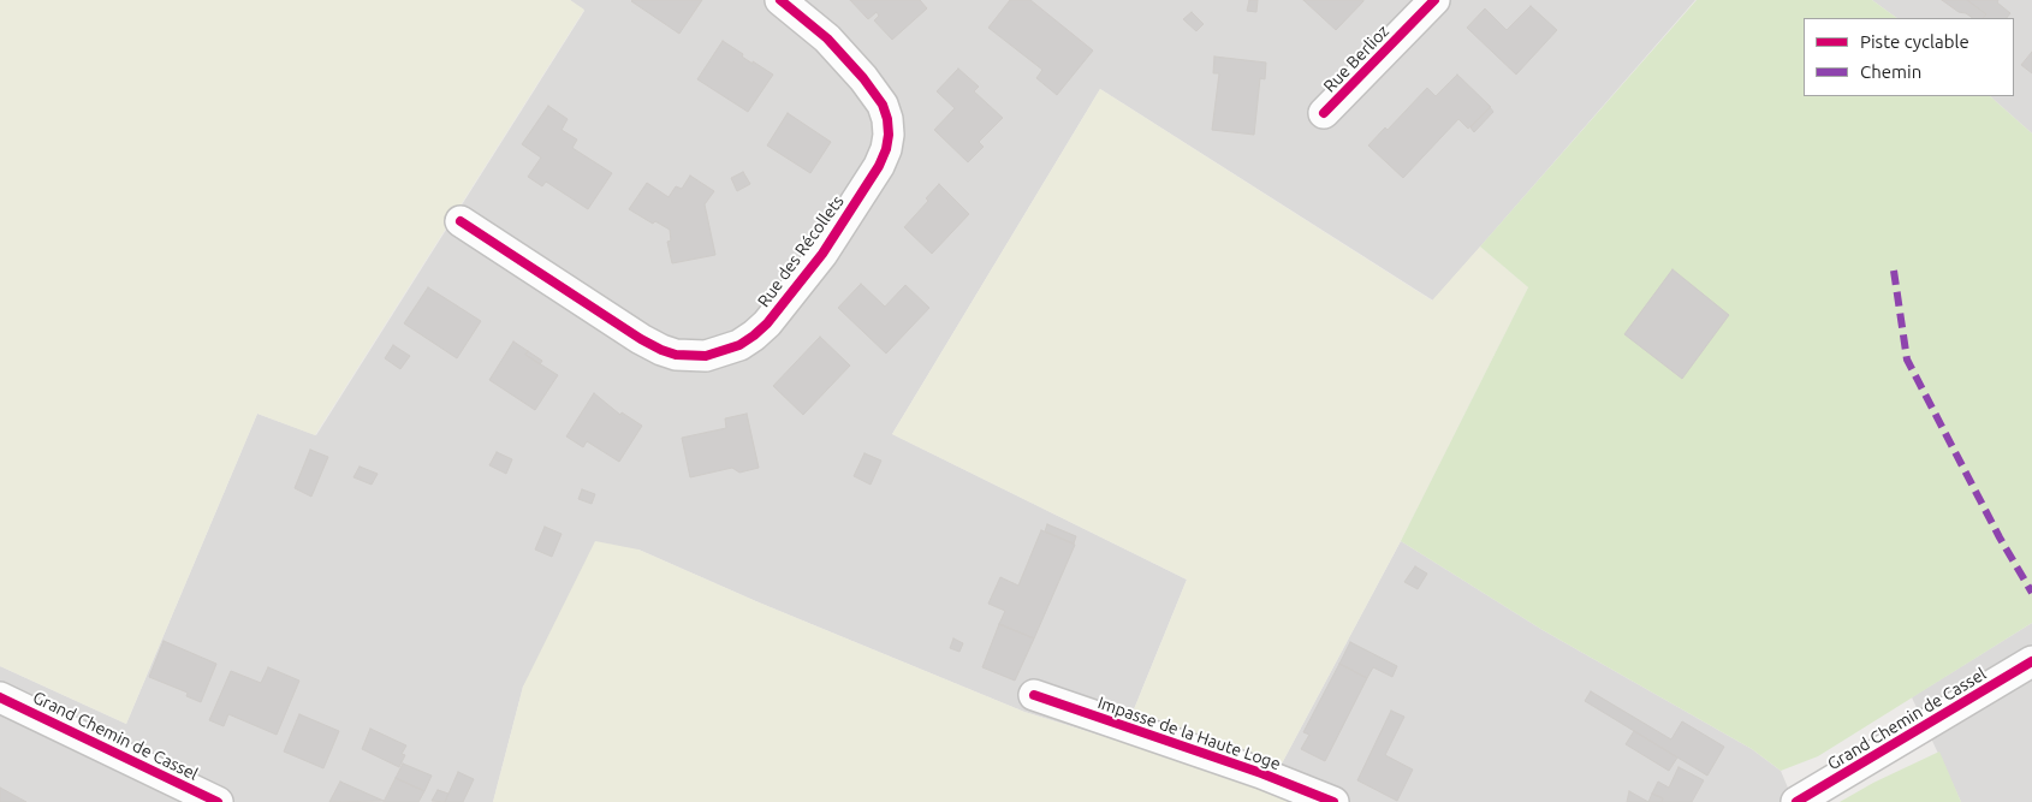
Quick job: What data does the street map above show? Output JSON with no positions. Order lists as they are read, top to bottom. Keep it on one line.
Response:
{"streets":{"street":["Rue Berlioz","Rue des Récollets","Grand Chemin de Cassel","Impasse de la Haute Loge"]},"legend":["Piste cyclable","Chemin"]}
